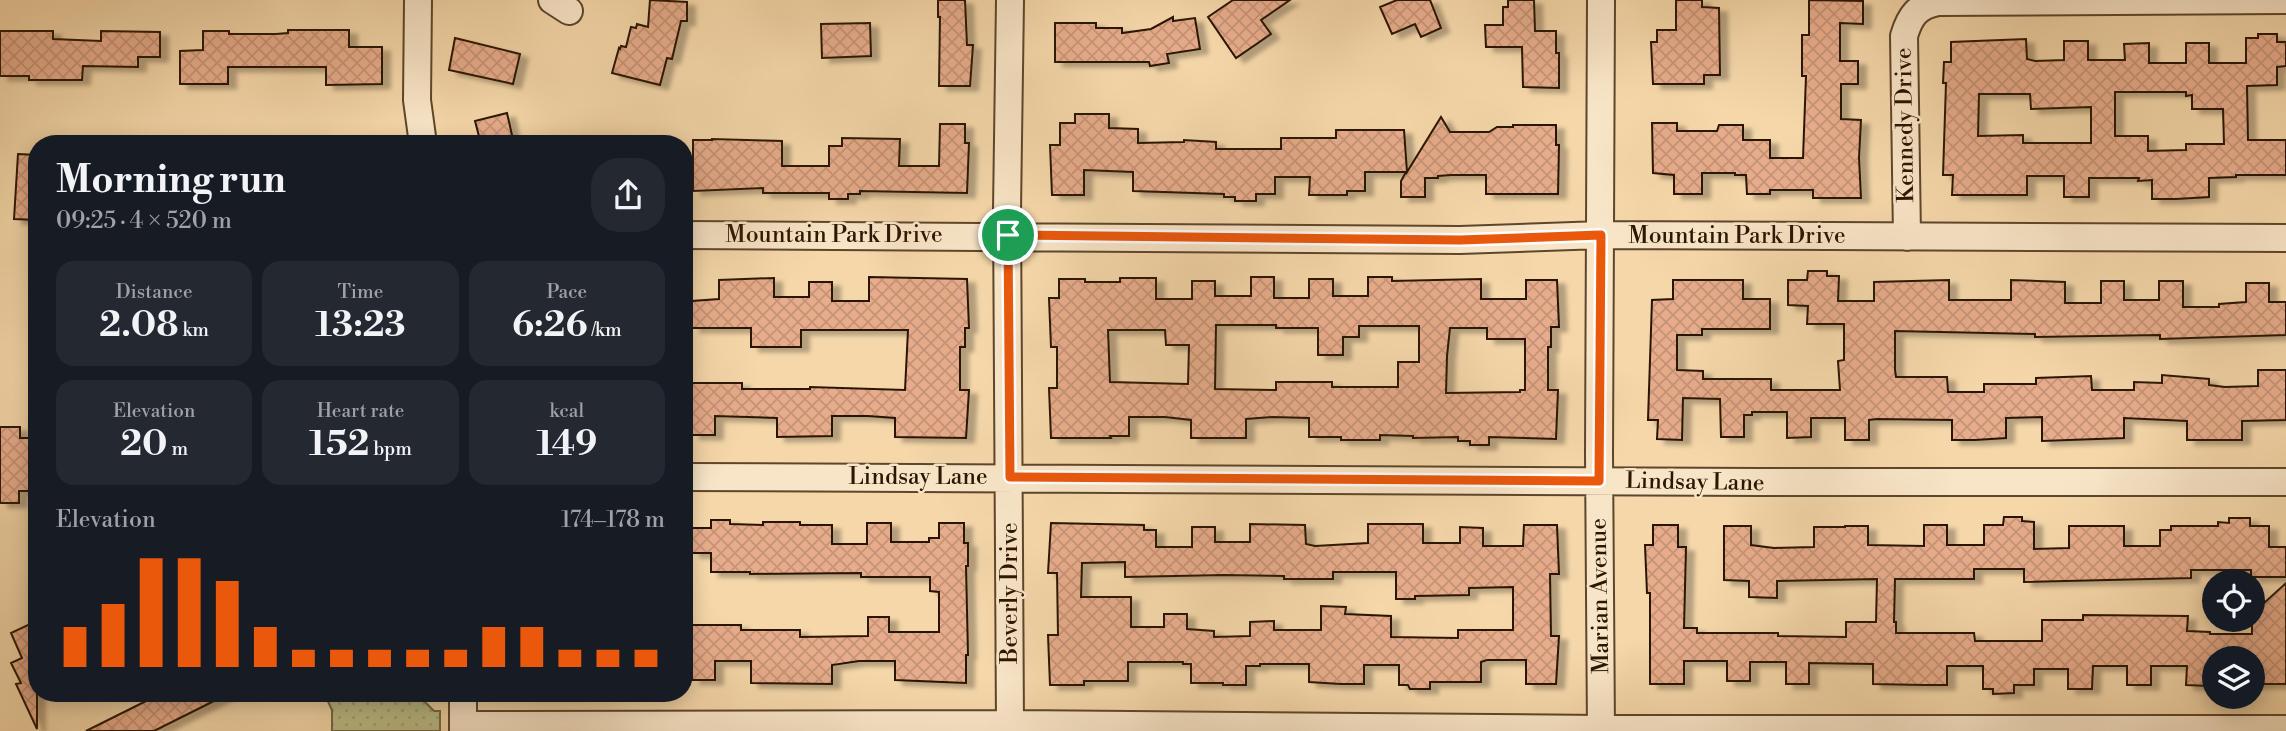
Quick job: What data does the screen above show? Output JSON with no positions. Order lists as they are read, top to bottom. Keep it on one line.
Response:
{"streets":{"street":["Kennedy Drive","Mountain Park Drive","Lindsay Lane","Beverly Drive","Marian Avenue"]},"crossings":[["Kennedy Drive","Mountain Park Drive"],["Mountain Park Drive","Beverly Drive"],["Mountain Park Drive","Marian Avenue"],["Lindsay Lane","Beverly Drive"],["Lindsay Lane","Marian Avenue"]],"page":{"heading":["Morning run","09:25 · 4 × 520 m"],"stats":[["Distance","2.08 km"],["Time","13:23"],["Pace","6:26 /km"],["Elevation","20 m"],["Heart rate","152 bpm"],["kcal","149"]],"chart":["Elevation","174–178 m"]}}
